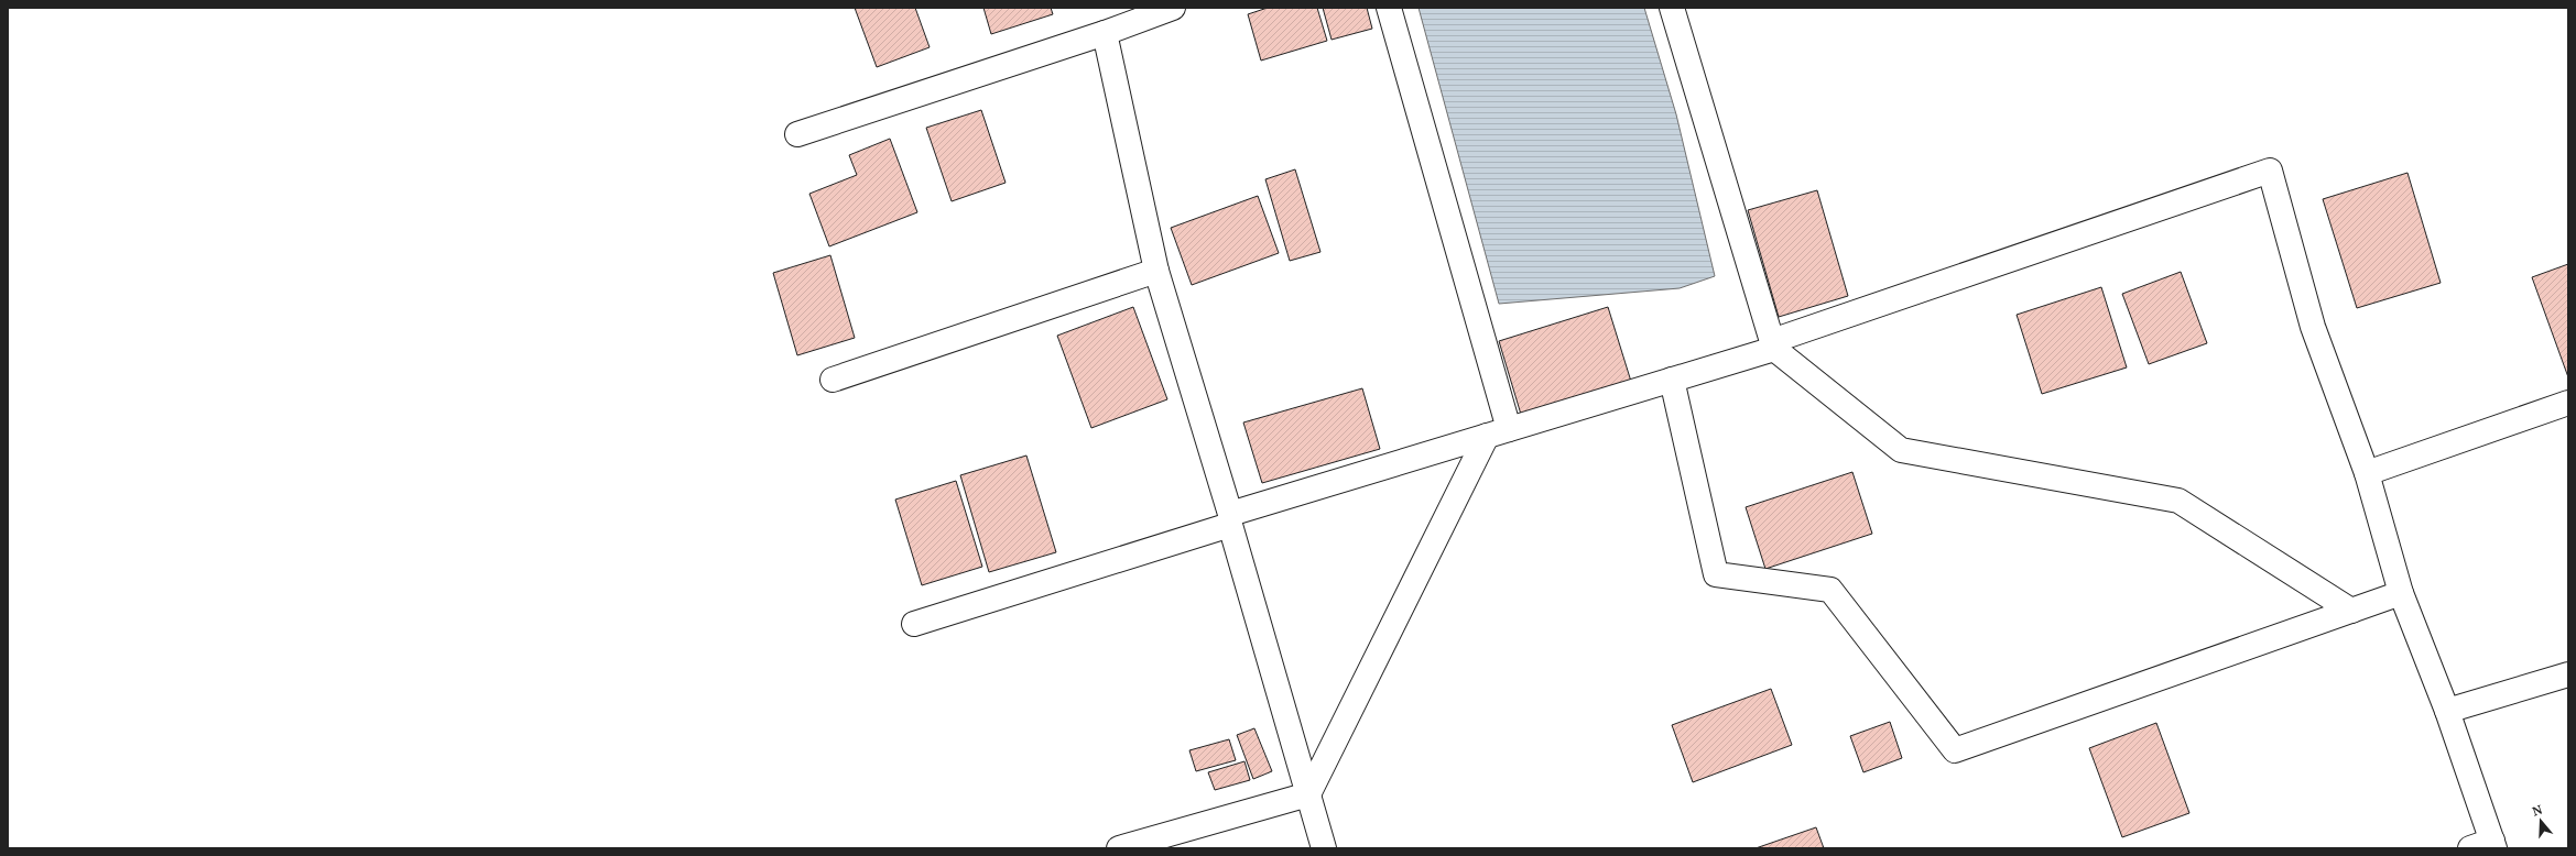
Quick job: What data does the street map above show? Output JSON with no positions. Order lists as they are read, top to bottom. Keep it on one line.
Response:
{"north":"top"}
